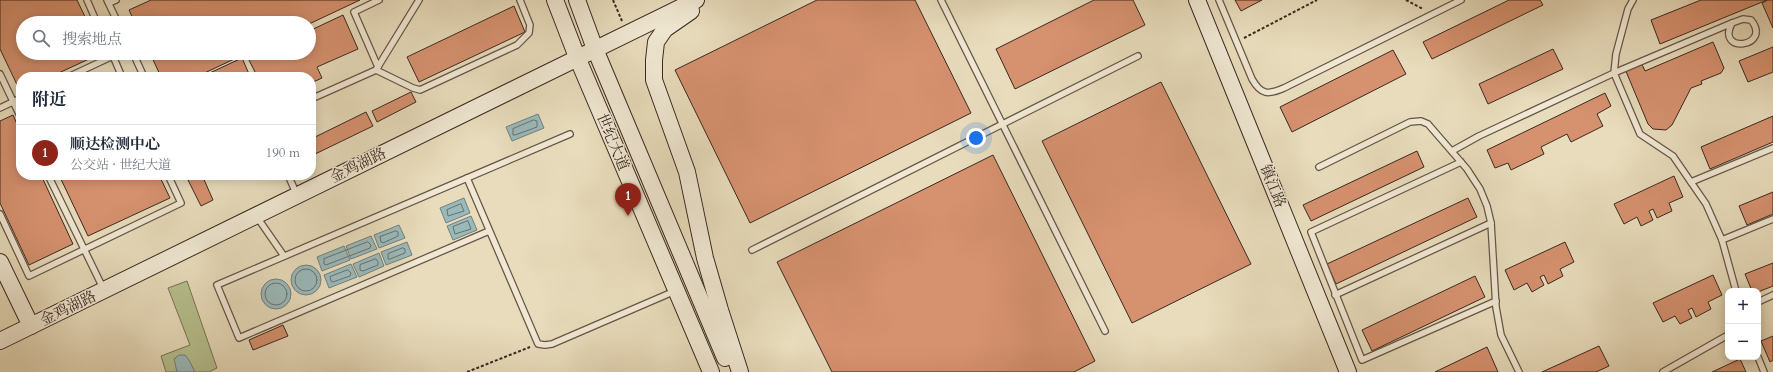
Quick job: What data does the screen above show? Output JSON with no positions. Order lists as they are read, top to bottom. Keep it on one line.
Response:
{"streets":{"street":["世纪大道","金鸡湖路","镇江路"]},"crossings":[["世纪大道","金鸡湖路"]],"page":{"search":"搜索地点","heading":"附近","list":[{"mark":"1","name":"顺达检测中心","note":"公交站 · 世纪大道","value":"190 m"}],"pins":"1","map_buttons":["+","−"]}}
